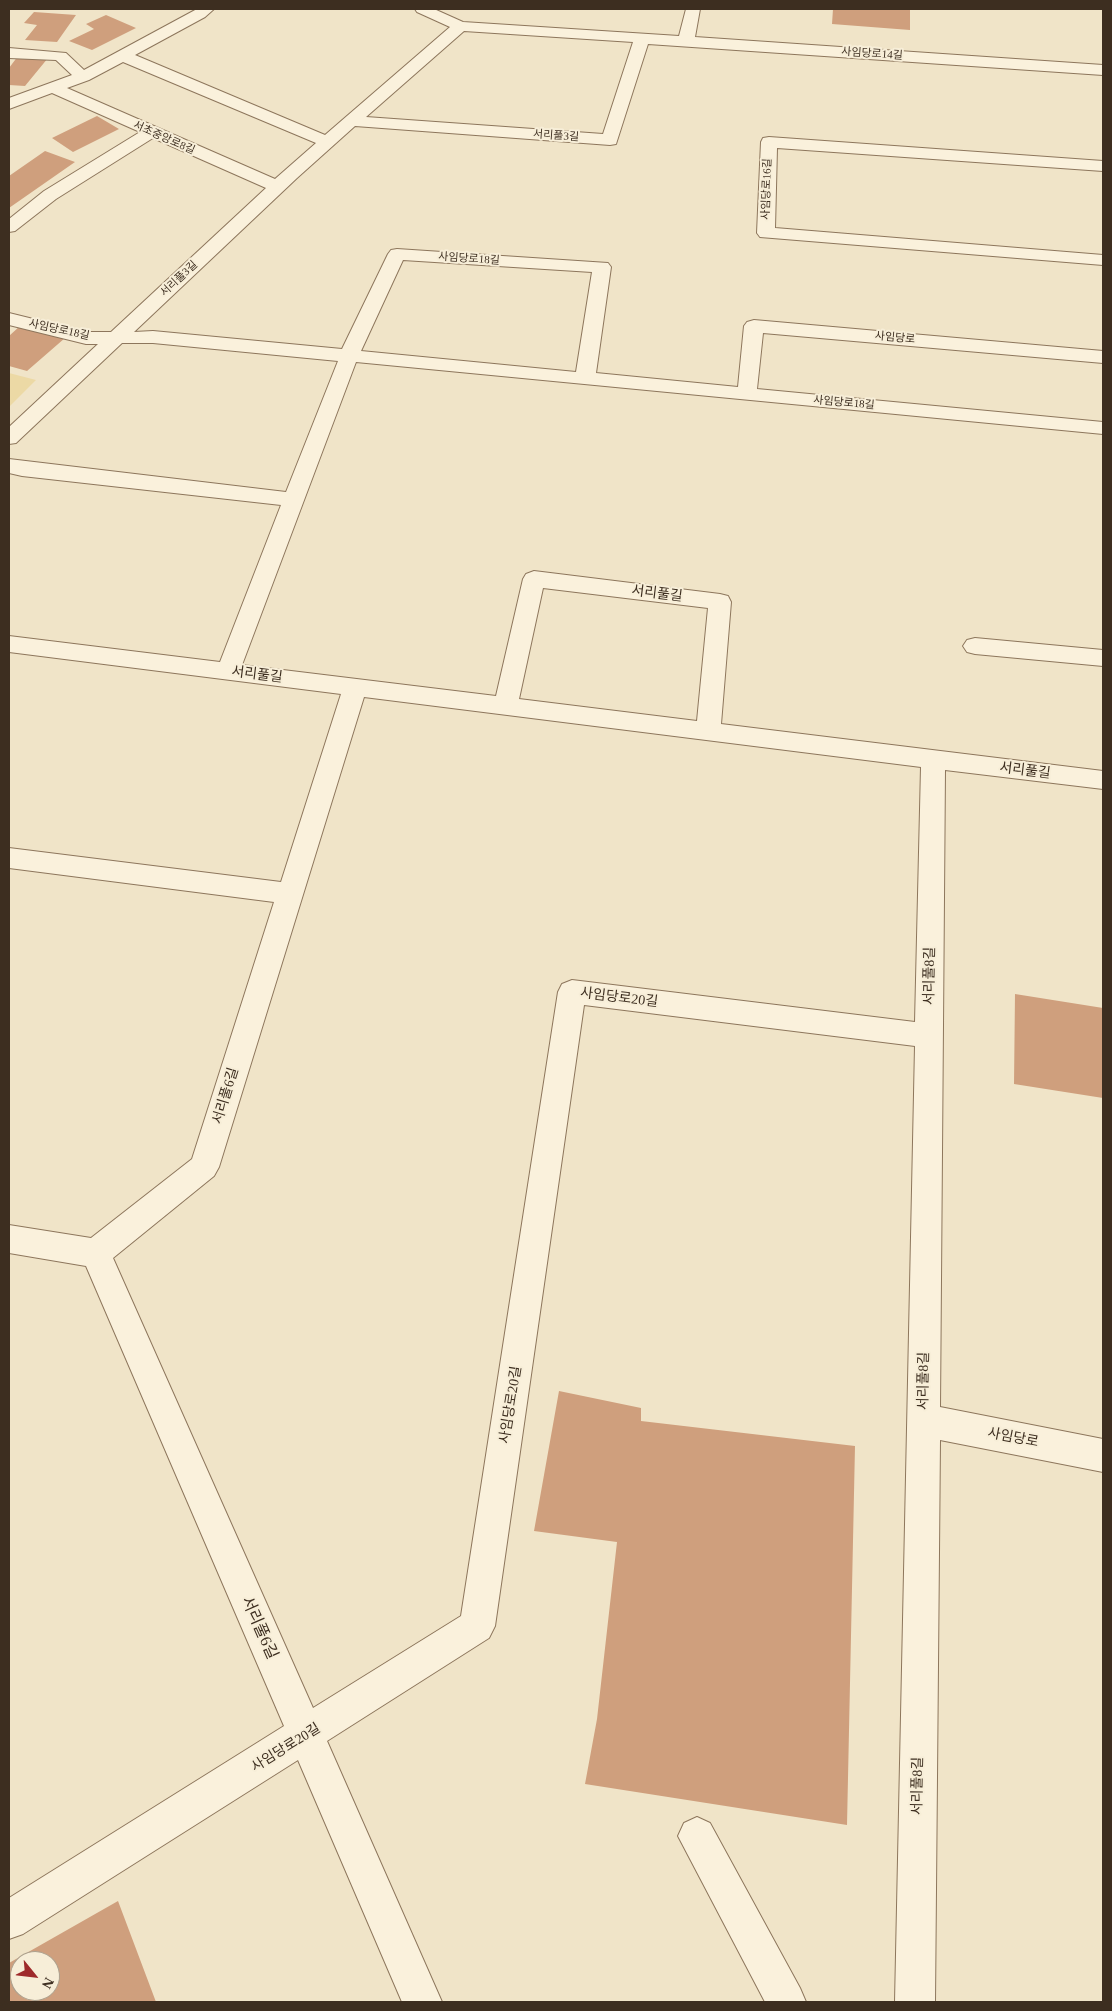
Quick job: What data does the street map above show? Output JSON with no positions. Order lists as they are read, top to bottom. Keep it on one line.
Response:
{"streets":{"street":["사임당로14길","서리풀3길","서초중앙로8길","사임당로16길","사임당로18길","사임당로","서리풀길","서리풀8길","사임당로20길","서리풀6길"]},"crossings":[["사임당로14길","서리풀3길"],["서리풀3길","서초중앙로8길"],["서리풀3길","사임당로18길"],["사임당로18길","사임당로"],["사임당로18길","서리풀길"],["사임당로","서리풀8길"],["서리풀길","서리풀8길"],["서리풀길","서리풀6길"],["서리풀8길","사임당로20길"],["사임당로20길","서리풀6길"]],"north":"bottom right"}
